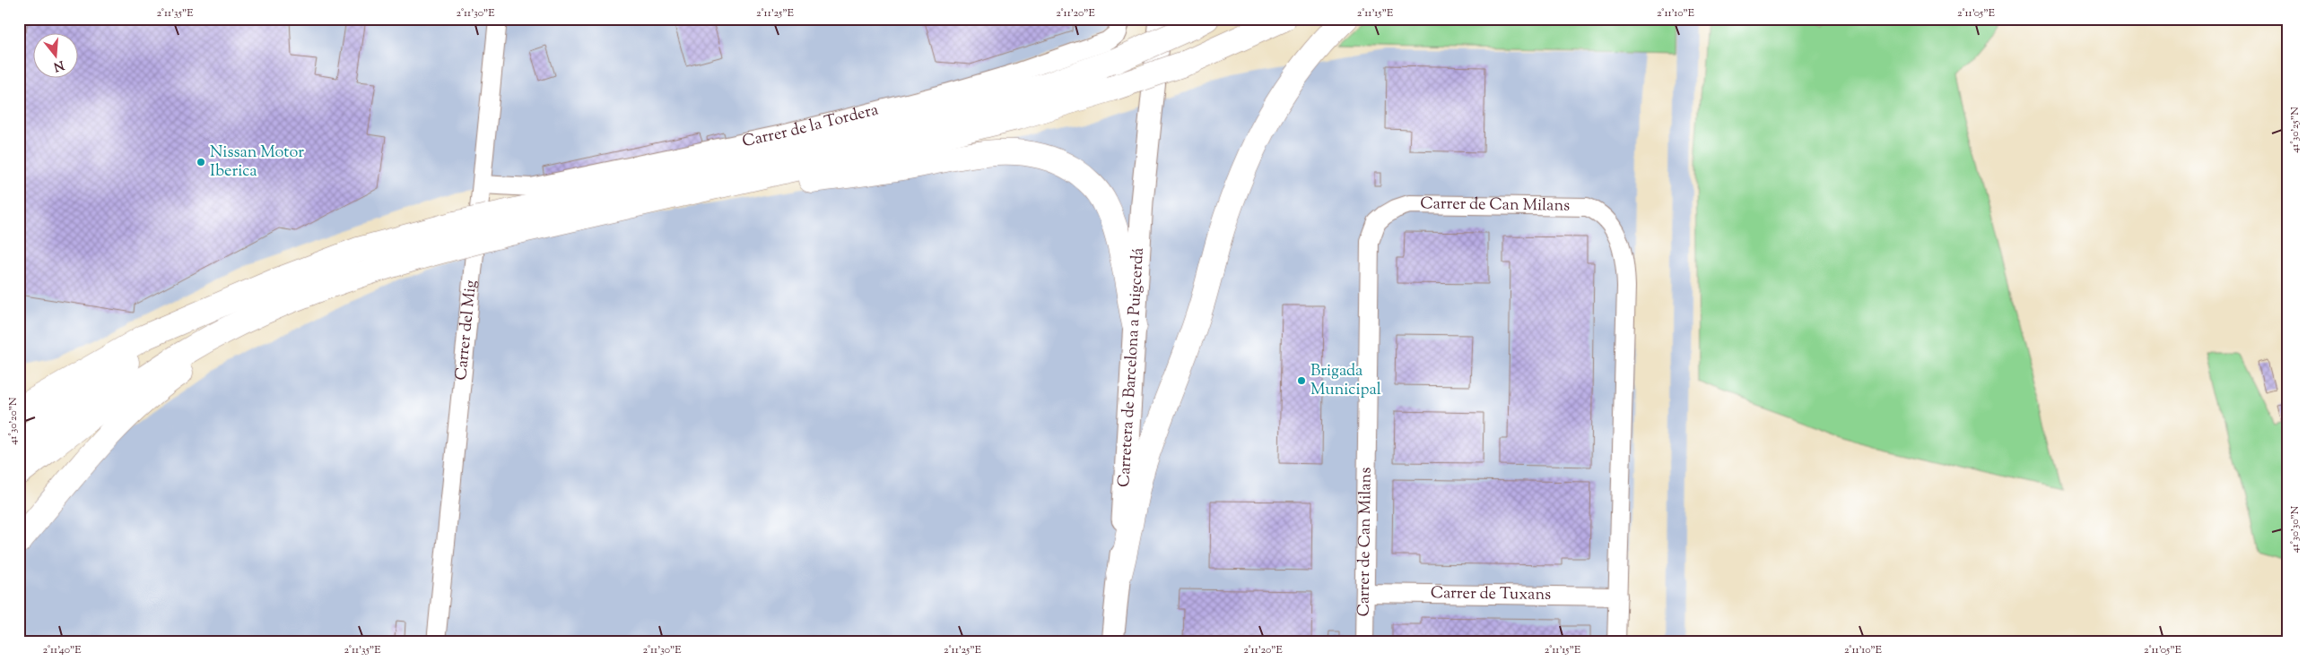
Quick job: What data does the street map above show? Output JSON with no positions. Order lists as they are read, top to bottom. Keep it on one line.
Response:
{"streets":{"main road":["Carretera de Barcelona a Puigcerdá"],"street":["Carrer de la Tordera","Carrer de Can Milans","Carrer del Mig","Carrer de Tuxans"]},"crossings":[["Carrer de la Tordera","Carrer del Mig"],["Carrer de Can Milans","Carrer de Tuxans"]],"places":["Nissan Motor Iberica","Brigada Municipal"],"north":"bottom","coordinates":["2°11'35\"E","2°11'30\"E","2°11'25\"E","2°11'20\"E","2°11'15\"E","2°11'10\"E","2°11'05\"E","41°30'25\"N","41°30'20\"N","41°30'30\"N","2°11'40\"E"]}
